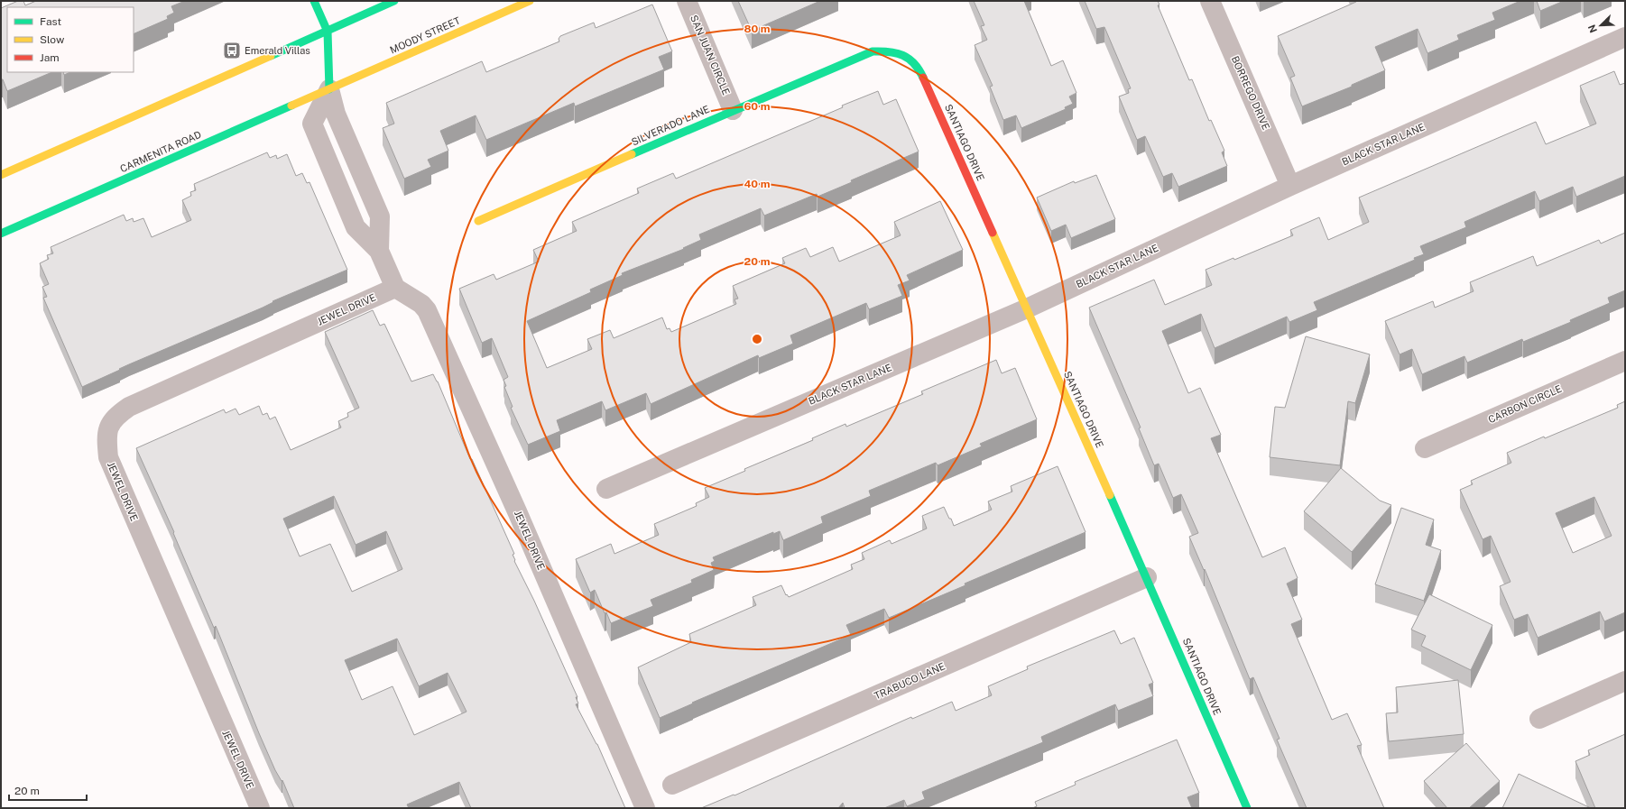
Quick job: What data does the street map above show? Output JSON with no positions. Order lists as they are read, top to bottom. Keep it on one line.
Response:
{"streets":{"street":["MOODY STREET","SAN JUAN CIRCLE","BORREGO DRIVE","SILVERADO LANE","SANTIAGO DRIVE","BLACK STAR LANE","CARMENITA ROAD","JEWEL DRIVE","CARBON CIRCLE","TRABUCO LANE"]},"crossings":[["MOODY STREET","CARMENITA ROAD"],["SAN JUAN CIRCLE","SILVERADO LANE"],["BORREGO DRIVE","BLACK STAR LANE"],["SILVERADO LANE","SANTIAGO DRIVE"],["SANTIAGO DRIVE","BLACK STAR LANE"],["SANTIAGO DRIVE","TRABUCO LANE"]],"places":{"bus stop":["Emerald Villas"]},"legend":["Fast","Slow","Jam"],"scale_bar":"20 m","north":"bottom left","rings":["80 m","60 m","40 m","20 m"]}
